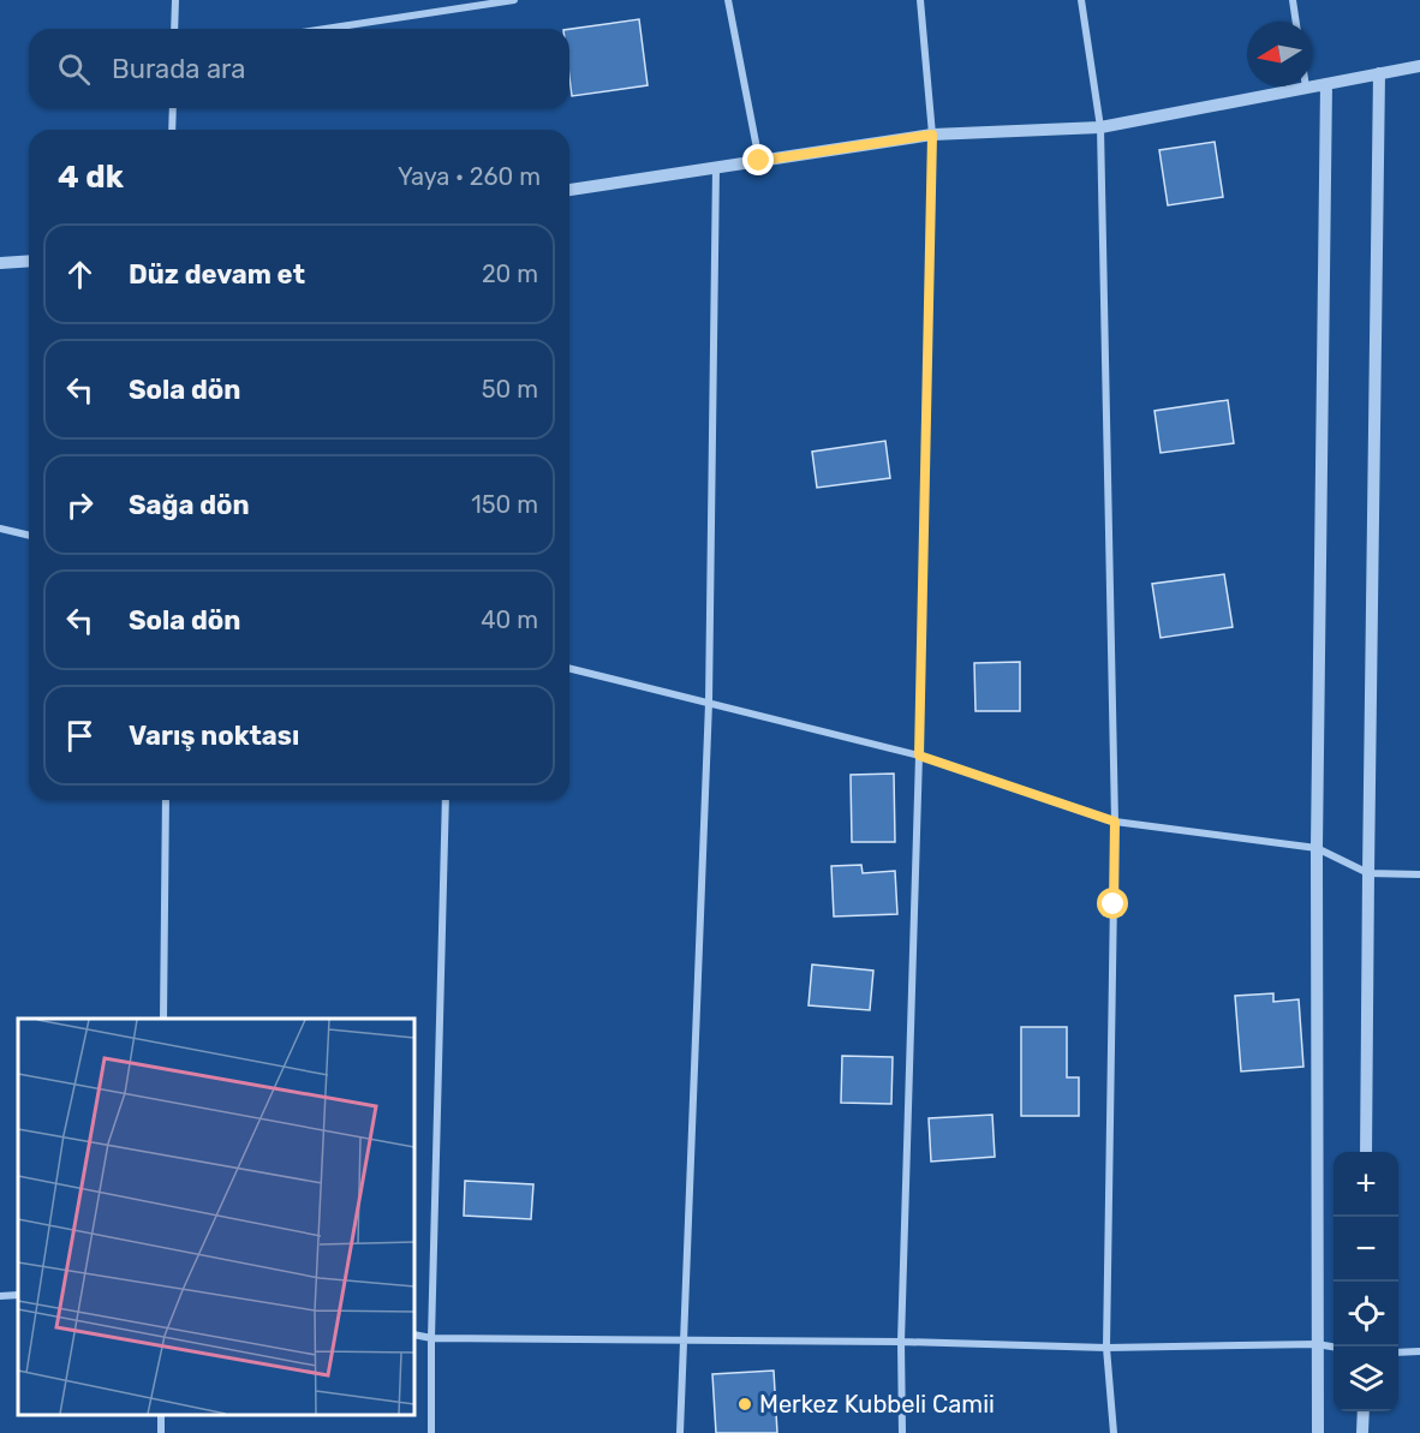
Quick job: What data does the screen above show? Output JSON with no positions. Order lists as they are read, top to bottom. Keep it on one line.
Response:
{"places":["Merkez Kubbeli Camii"],"north":"left","page":{"search":"Burada ara","heading":["4 dk","Yaya · 260 m"],"list":[["Düz devam et","20 m"],["Sola dön","50 m"],["Sağa dön","150 m"],["Sola dön","40 m"],"Varış noktası"],"map_buttons":["+","−"]}}
